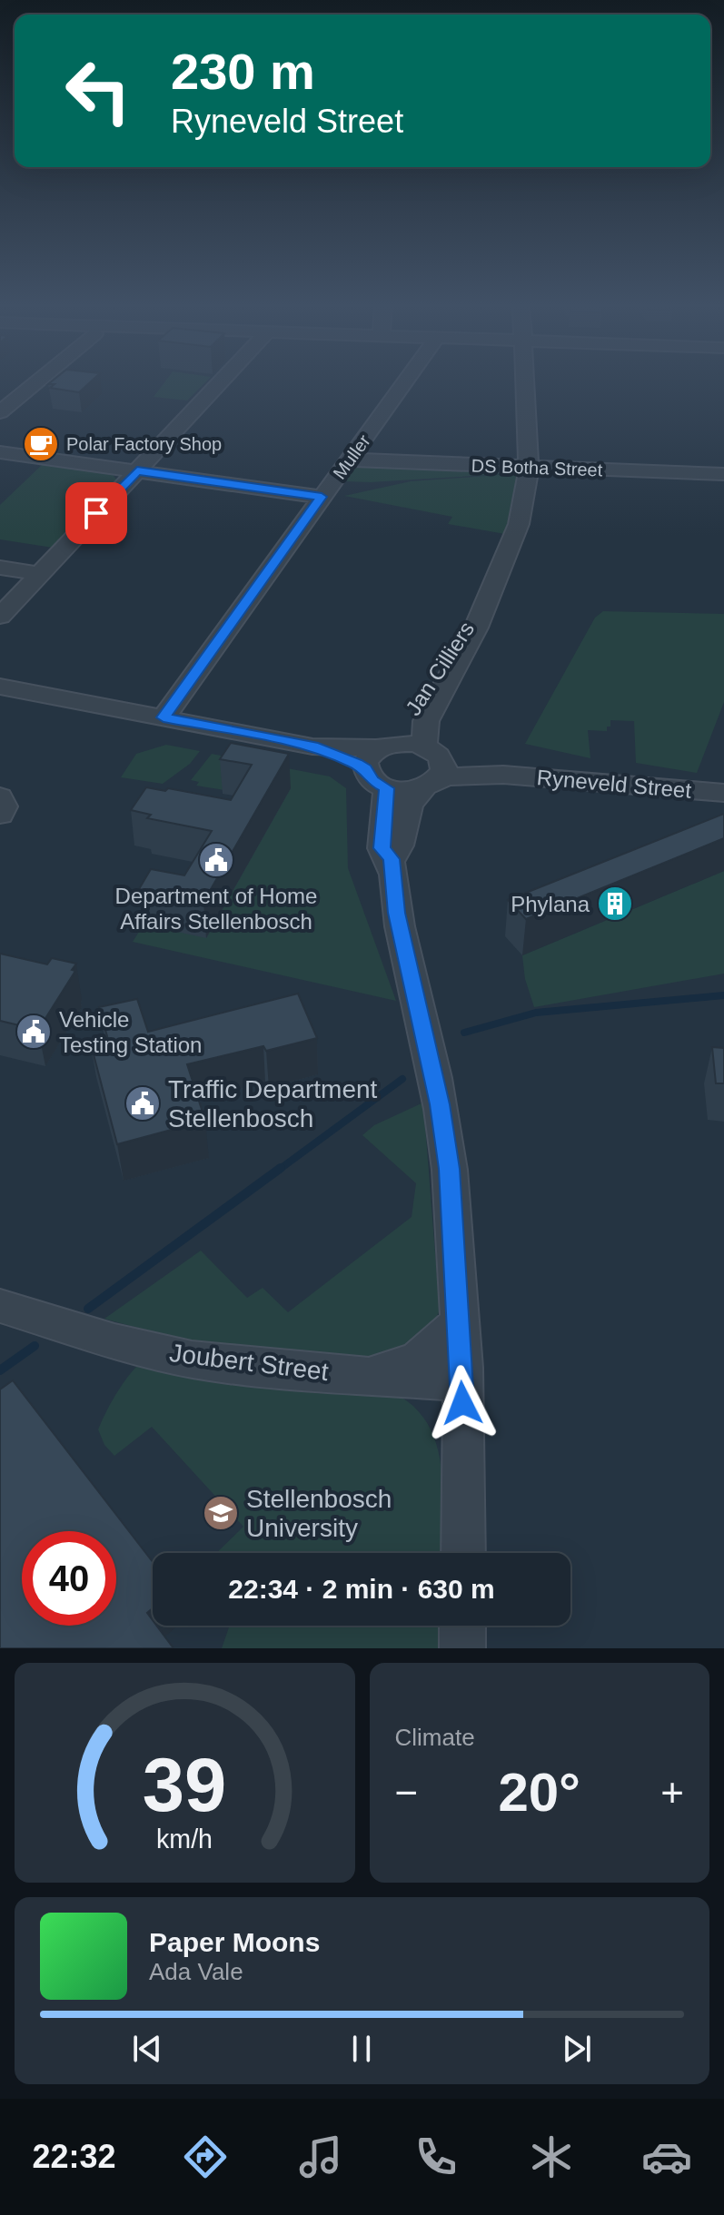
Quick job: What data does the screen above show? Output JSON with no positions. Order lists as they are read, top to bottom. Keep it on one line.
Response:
{"streets":{"street":["Muller","DS Botha Street","Jan Cilliers","Ryneveld Street","Joubert Street"]},"crossings":[["Muller","DS Botha Street"],["DS Botha Street","Jan Cilliers"],["Jan Cilliers","Ryneveld Street"]],"places":{"cafe":["Polar Factory Shop"],"public building":["Department of Home Affairs Stellenbosch","Vehicle Testing Station","Traffic Department Stellenbosch"],"building":["Phylana"],"school or university":["Stellenbosch University"]},"page":{"turn":["230 m","Ryneveld Street"],"limit":"40","trip":"22:34 · 2 min · 630 m","tile":"Climate","heat":["−","20°","+"],"song":["Paper Moons","Ada Vale"],"tabs":"22:32","gauge":["39","km/h"]}}
